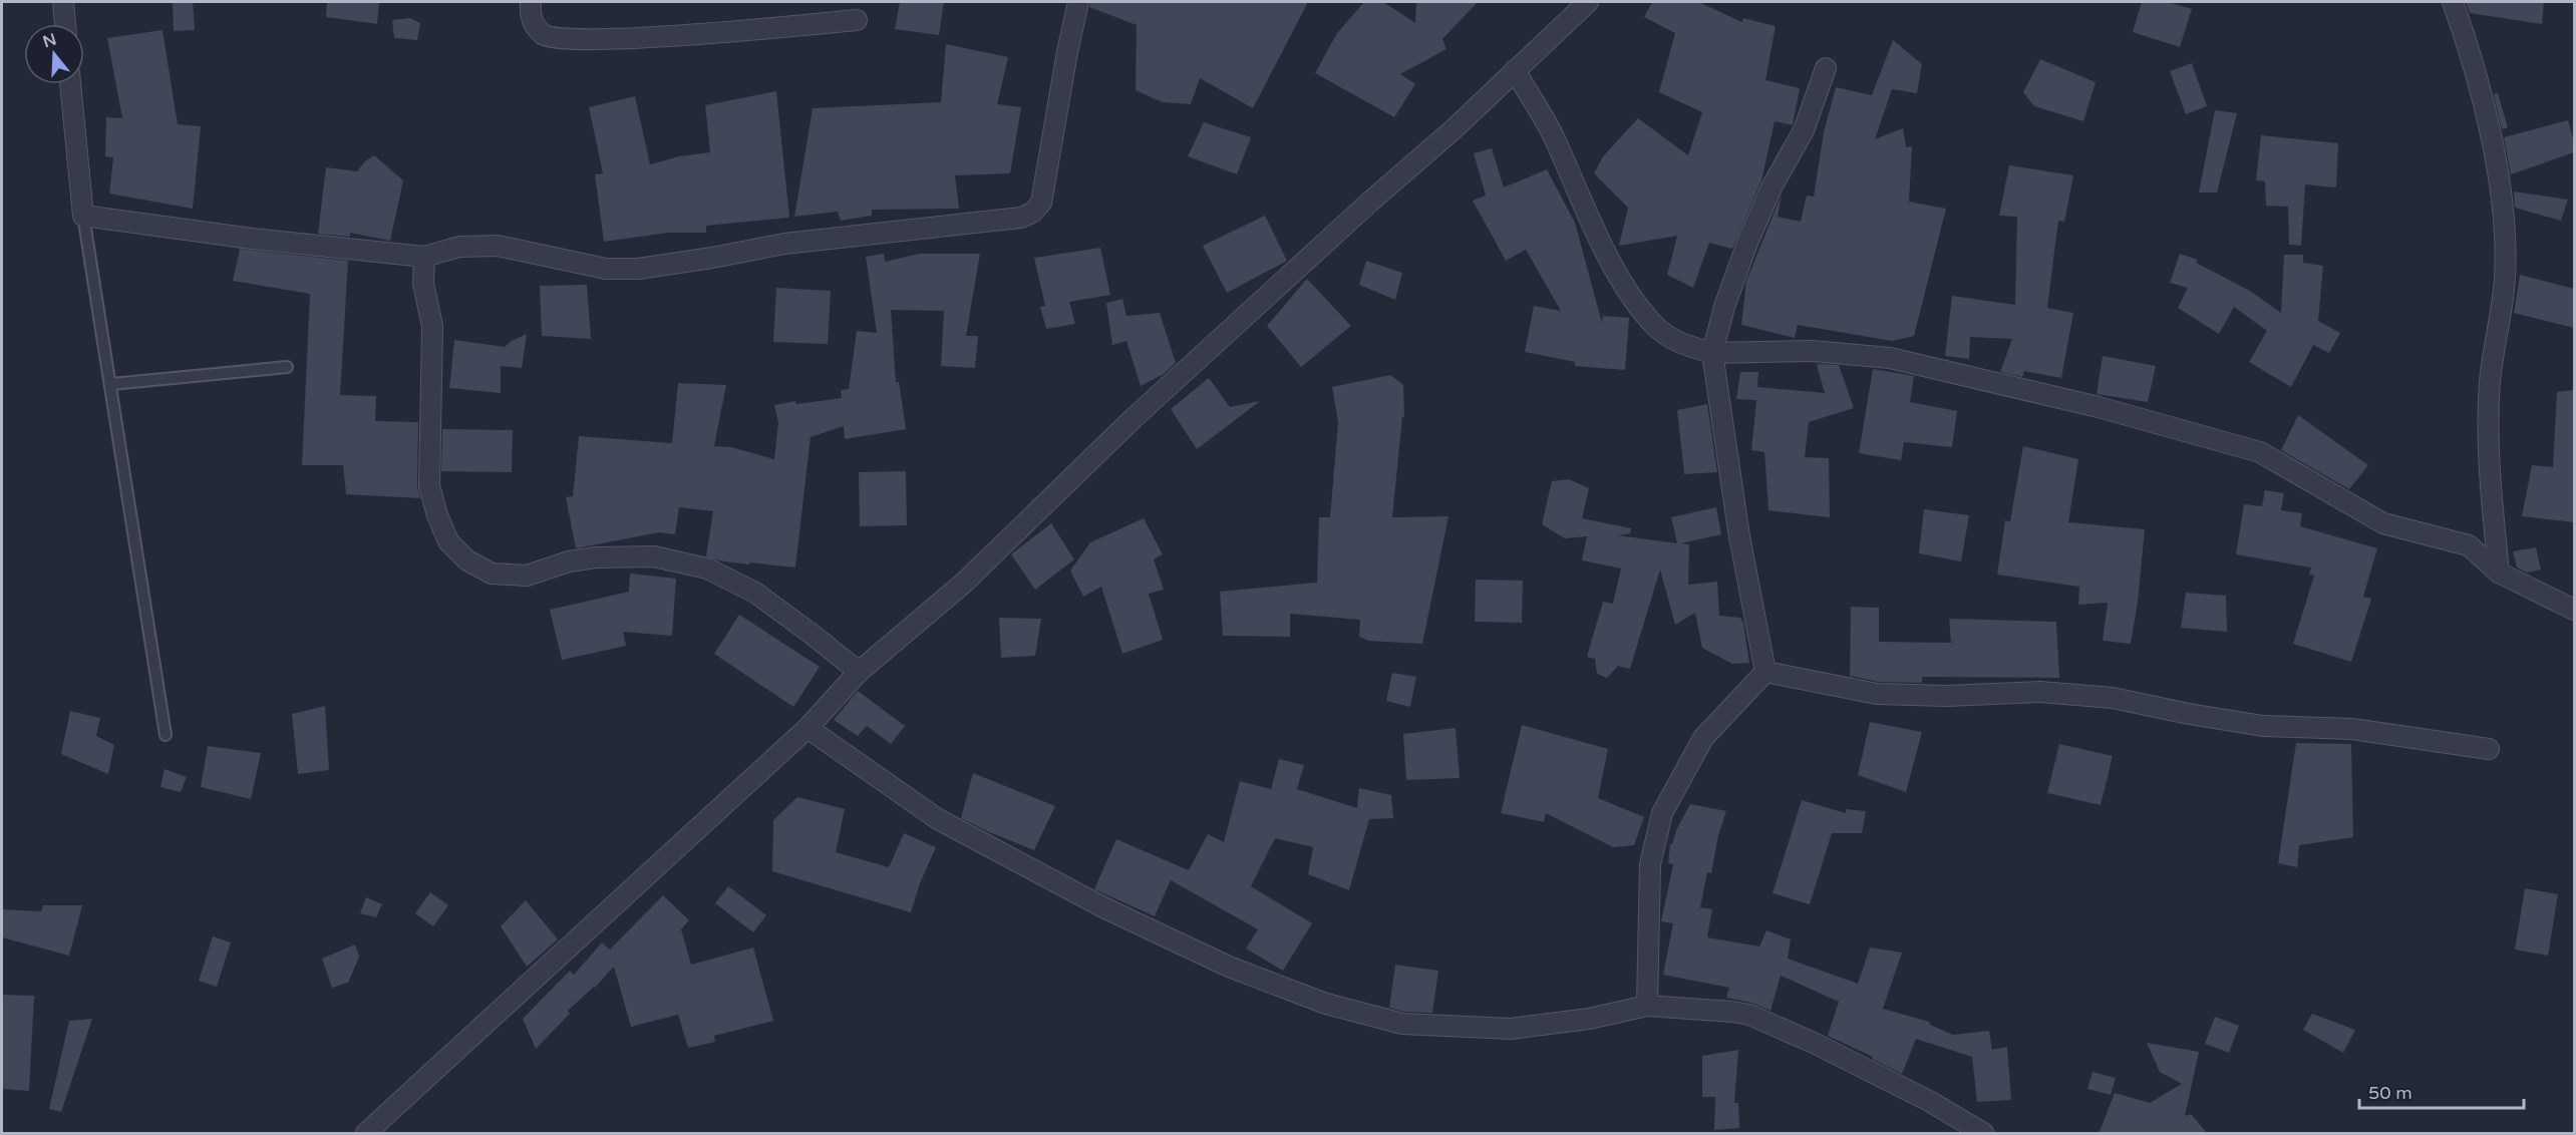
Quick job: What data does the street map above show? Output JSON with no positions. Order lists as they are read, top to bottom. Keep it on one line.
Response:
{"scale_bar":"50 m","north":"top"}
